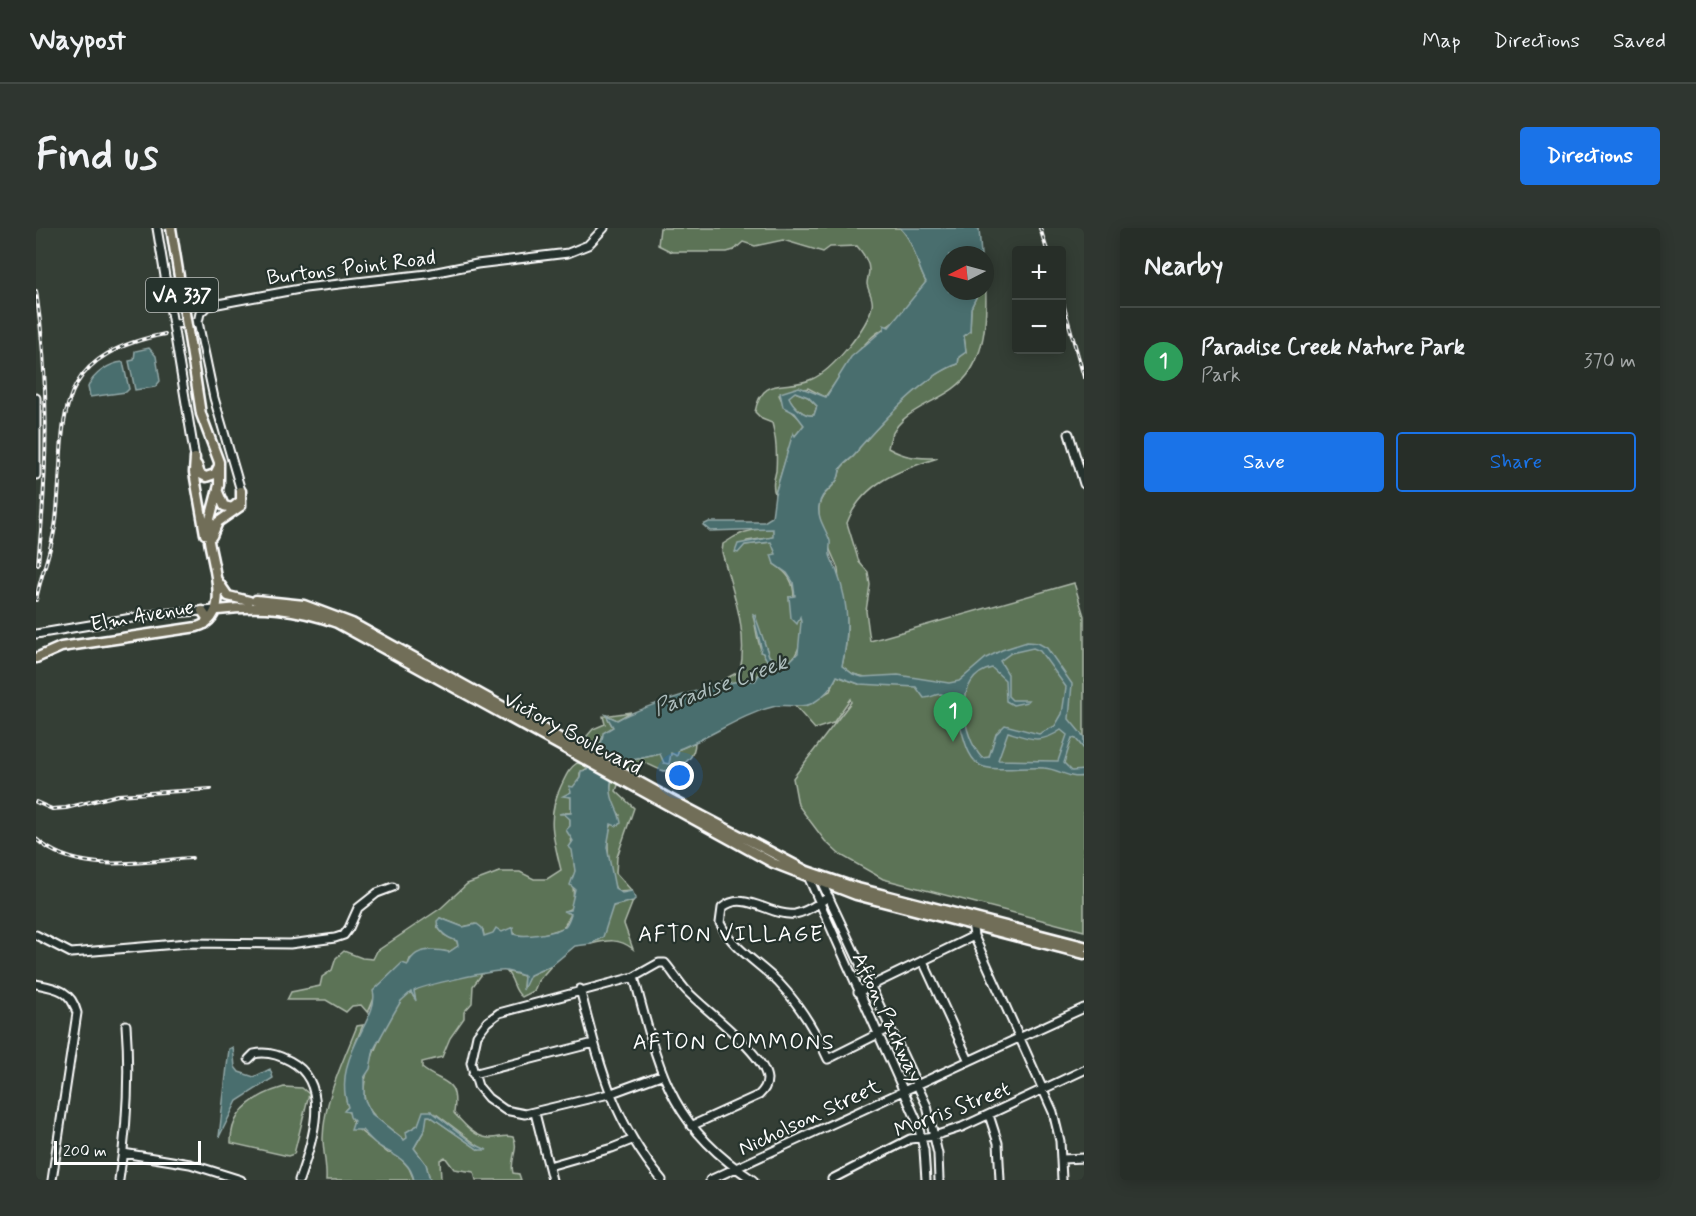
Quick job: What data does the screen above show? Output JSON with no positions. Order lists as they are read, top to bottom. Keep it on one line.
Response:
{"streets":{"main road":["VA 337","Elm Avenue","Victory Boulevard"],"street":["Burtons Point Road","Afton Parkway","Morris Street","Nicholson Street"]},"crossings":[["VA 337","Elm Avenue"],["Elm Avenue","Victory Boulevard"],["Victory Boulevard","Afton Parkway"],["Afton Parkway","Morris Street"],["Afton Parkway","Nicholson Street"]],"districts":["AFTON VILLAGE","AFTON COMMONS"],"water":["Paradise Creek"],"scale_bar":"200 m","north":"left","page":{"header":"Waypost","nav":["Map","Directions","Saved"],"buttons":["Directions",["Save","Share"]],"title":"Find us","heading":"Nearby","map_buttons":["+","−"],"list":[{"mark":"1","name":"Paradise Creek Nature Park","note":"Park","value":"370 m"}],"pins":"1","scale":"200 m"}}
